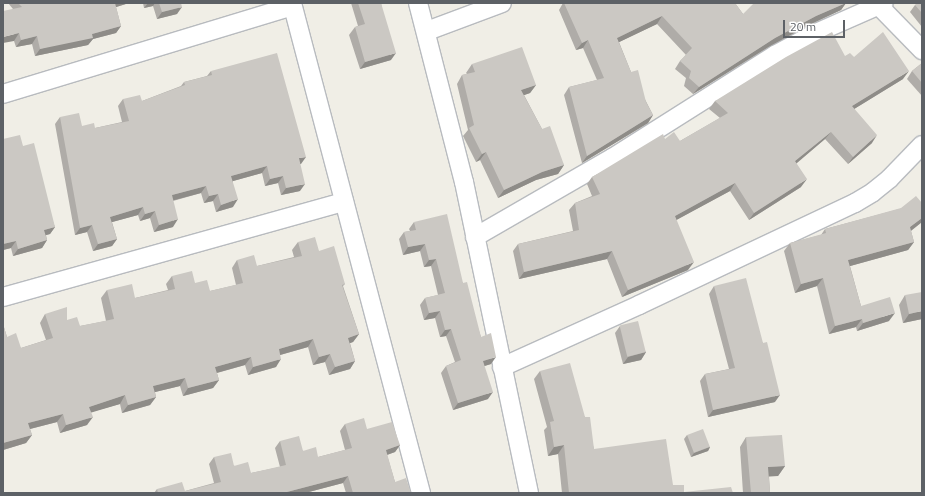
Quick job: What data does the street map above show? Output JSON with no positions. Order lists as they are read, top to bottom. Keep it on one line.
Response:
{"scale_bar":"20 m"}
